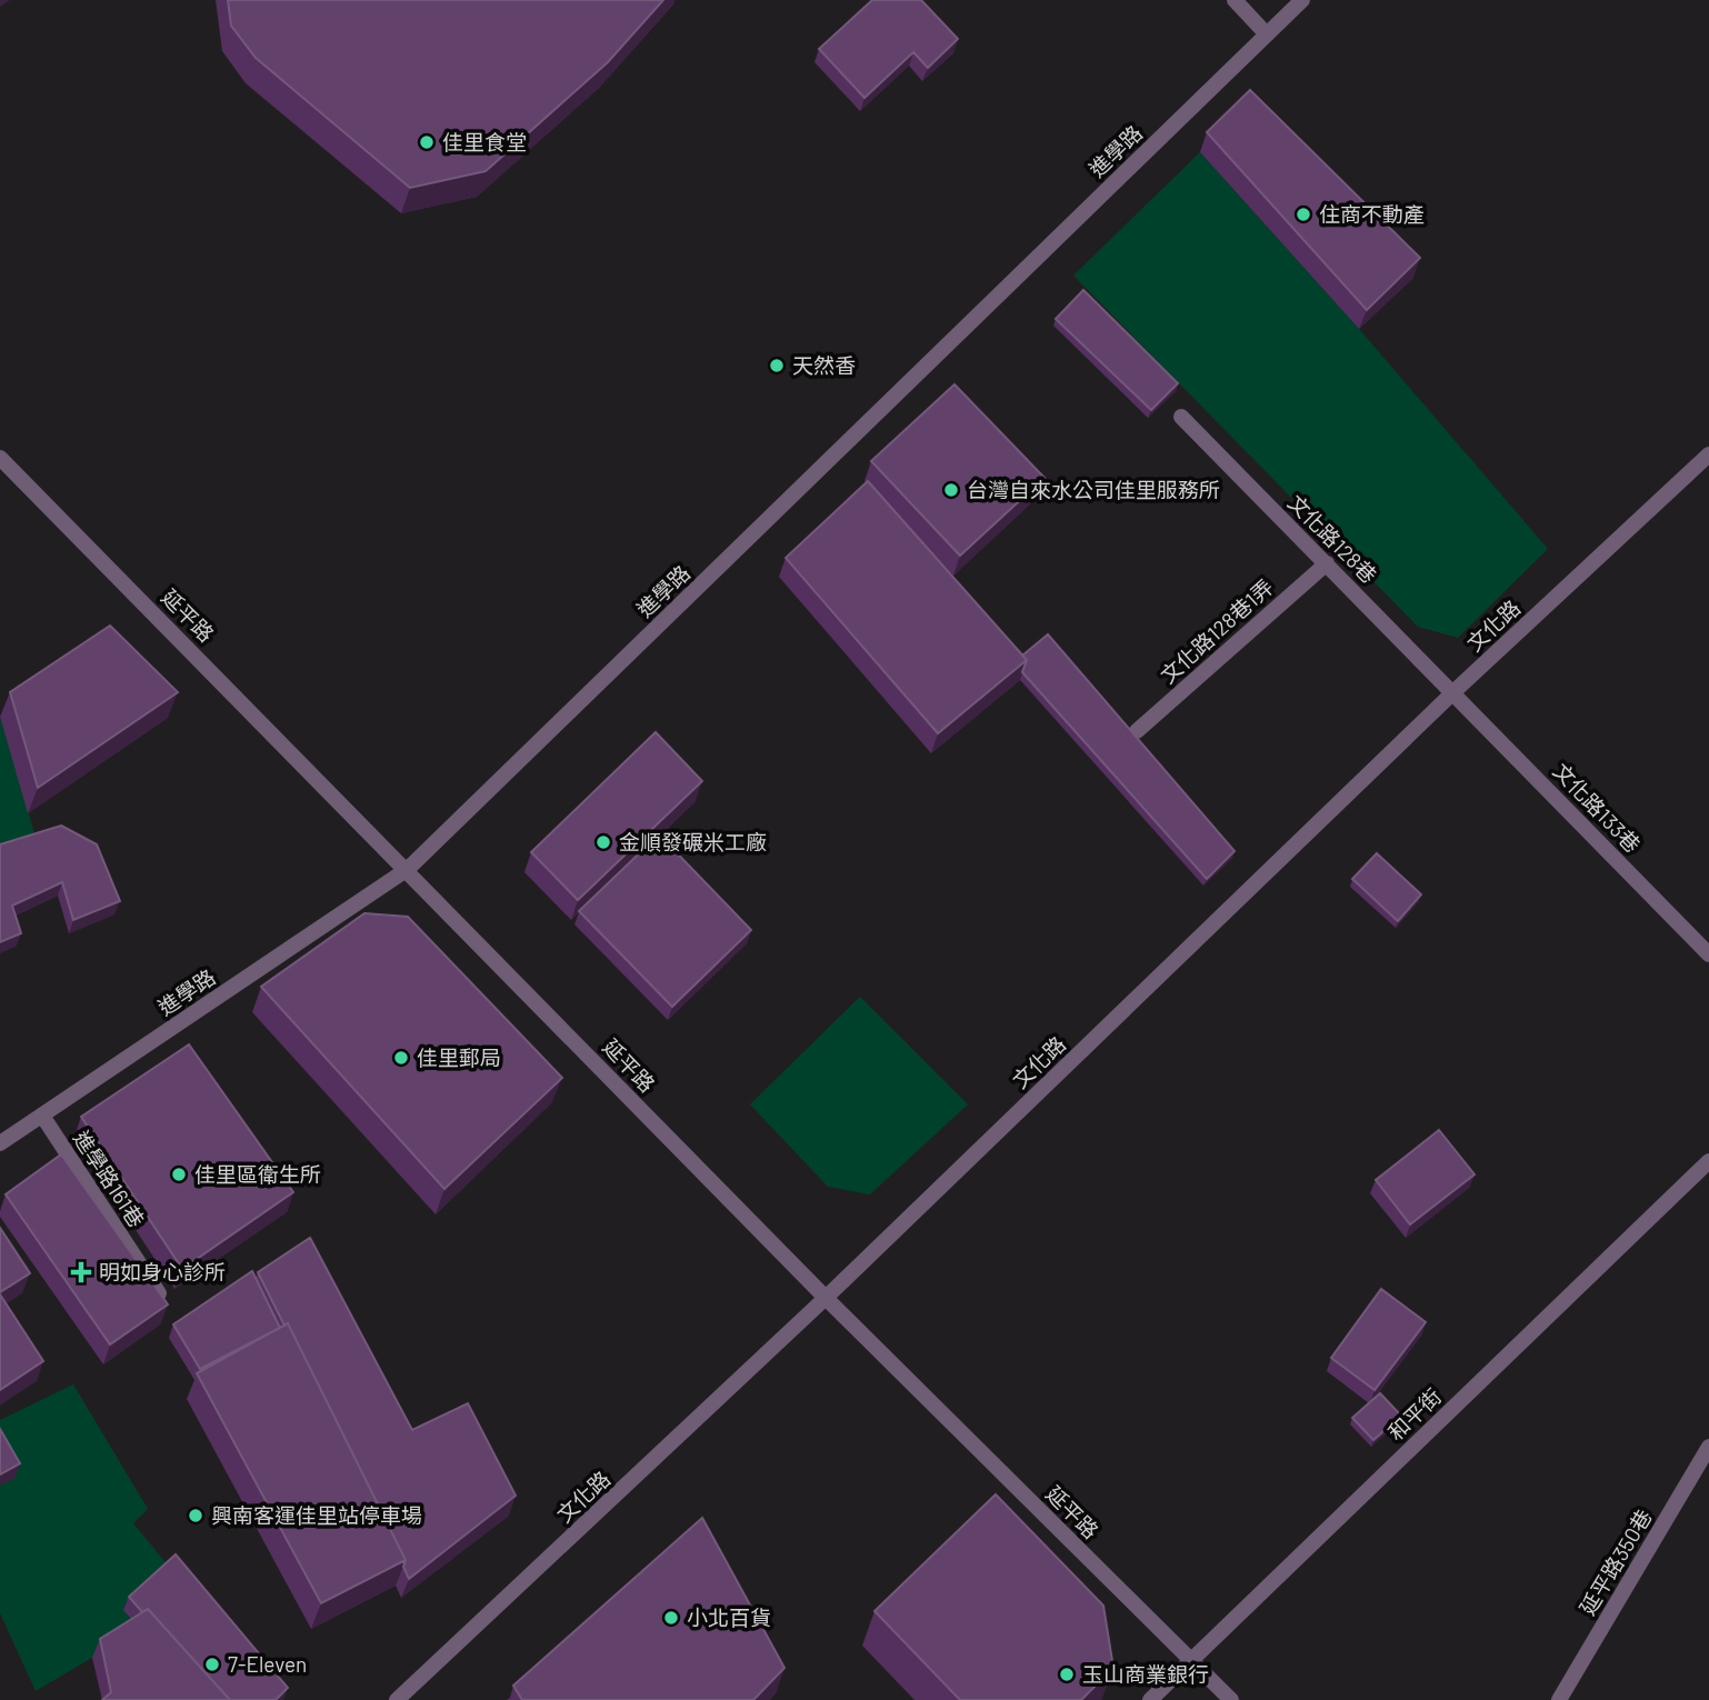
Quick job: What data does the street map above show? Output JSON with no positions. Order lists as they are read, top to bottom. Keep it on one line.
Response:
{"streets":{"street":["進學路","文化路128巷","延平路","文化路","文化路128巷1弄","文化路133巷","進學路161巷","和平街","延平路350巷"]},"crossings":[["進學路","延平路"],["進學路","進學路161巷"],["文化路128巷","文化路"],["文化路128巷","文化路128巷1弄"],["文化路128巷","文化路133巷"],["延平路","文化路"],["延平路","和平街"],["文化路","文化路133巷"]],"places":{"other":["佳里食堂","住商不動產","天然香","台灣自來水公司佳里服務所","金順發碾米工廠","佳里郵局","佳里區衛生所","興南客運佳里站停車場","小北百貨","7-Eleven","玉山商業銀行"],"health":["明如身心診所"]}}
